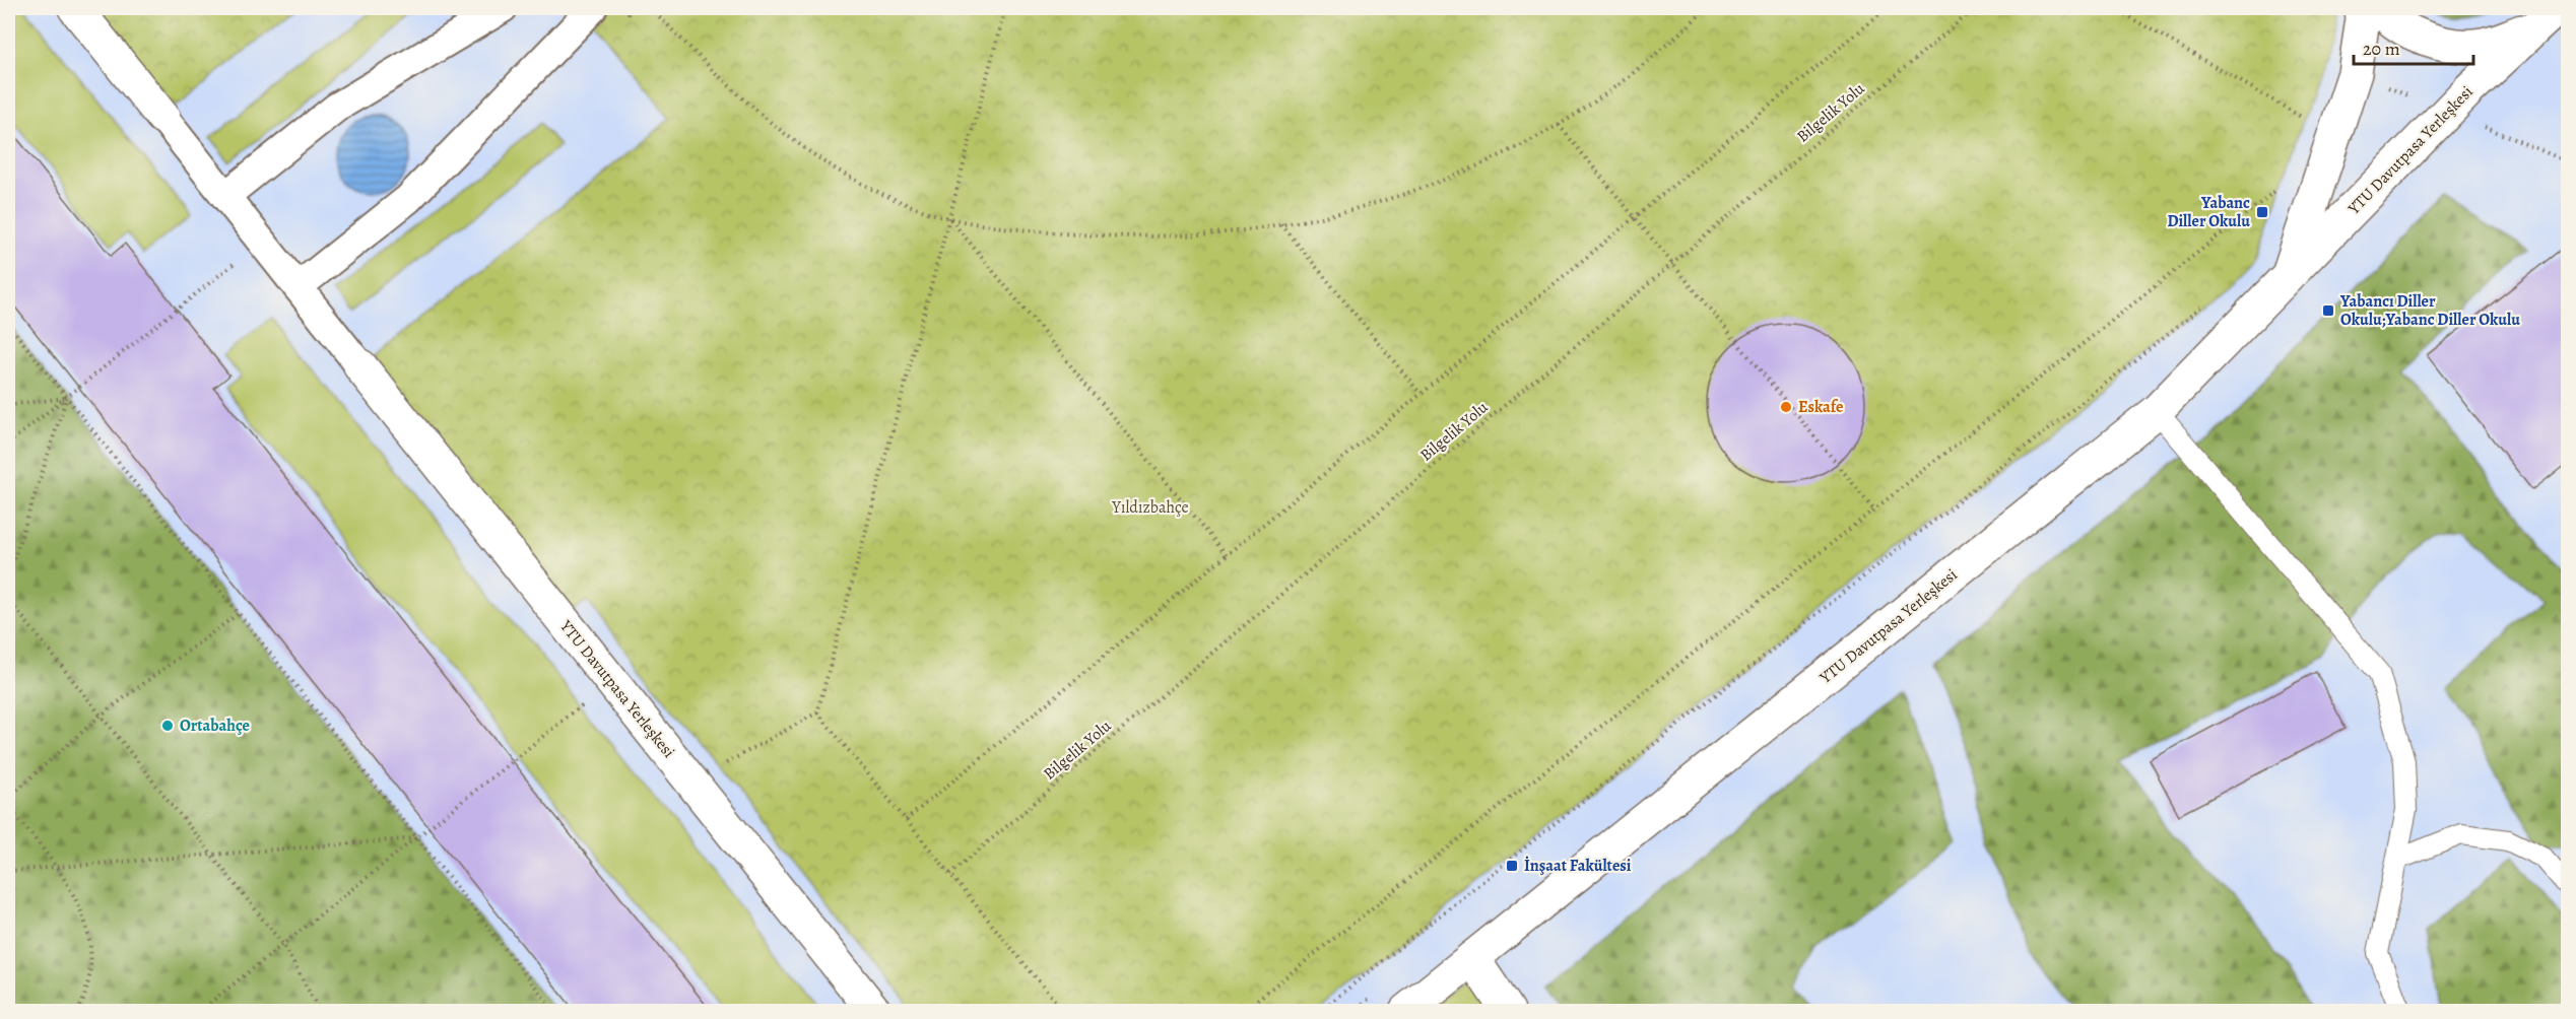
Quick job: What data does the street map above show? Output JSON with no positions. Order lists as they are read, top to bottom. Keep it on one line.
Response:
{"streets":{"street":["YTU Davutpasa Yerleşkesi"],"path":["Bilgelik Yolu"]},"parks":["Yıldızbahçe"],"places":{"transit":["Yabanc Diller Okulu","Yabancı Diller Okulu;Yabanc Diller Okulu","İnşaat Fakültesi"],"other":["Eskafe","Ortabahçe"]},"scale_bar":"20 m"}
